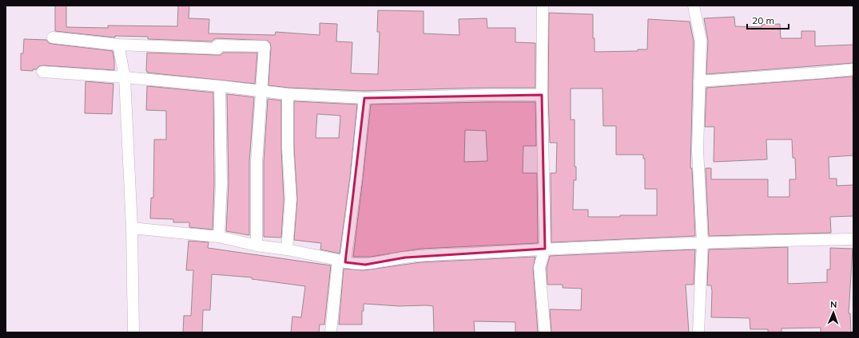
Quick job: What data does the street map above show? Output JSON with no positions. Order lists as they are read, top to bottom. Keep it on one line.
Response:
{"scale_bar":"20 m","north":"top"}
